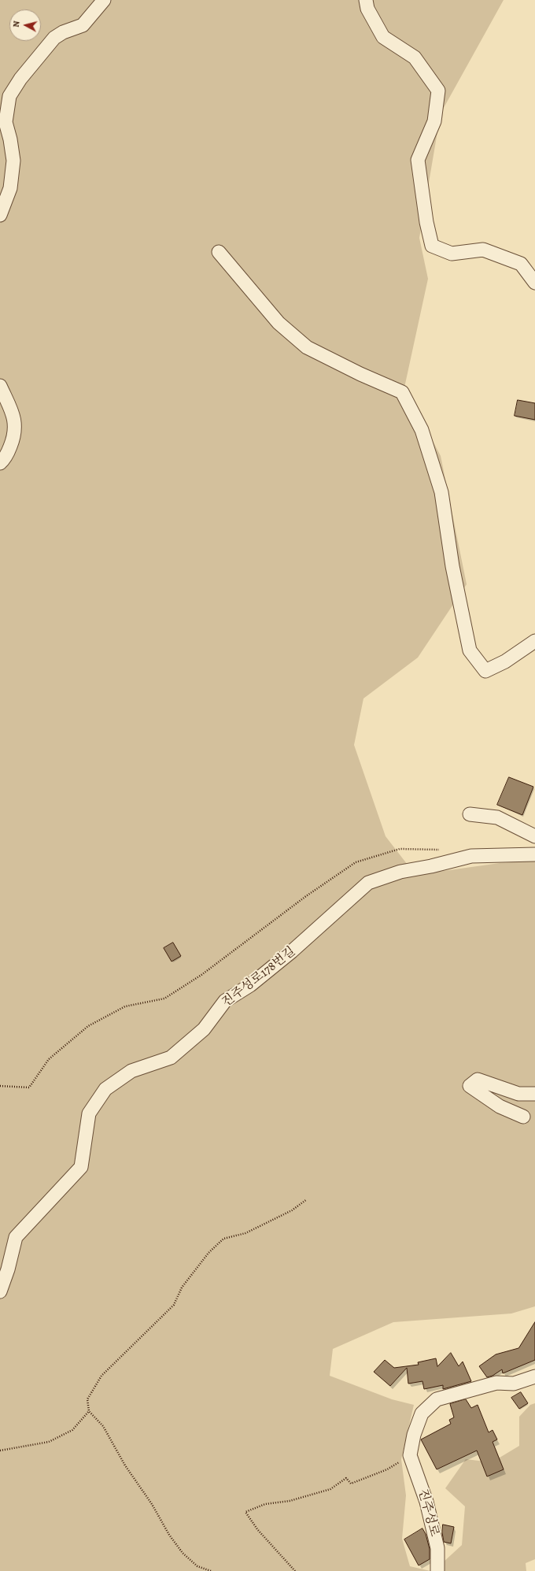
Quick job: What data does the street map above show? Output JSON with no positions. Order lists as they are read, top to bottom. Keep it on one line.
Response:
{"streets":{"street":["진주성로178번길","진주성로"]},"north":"left"}
